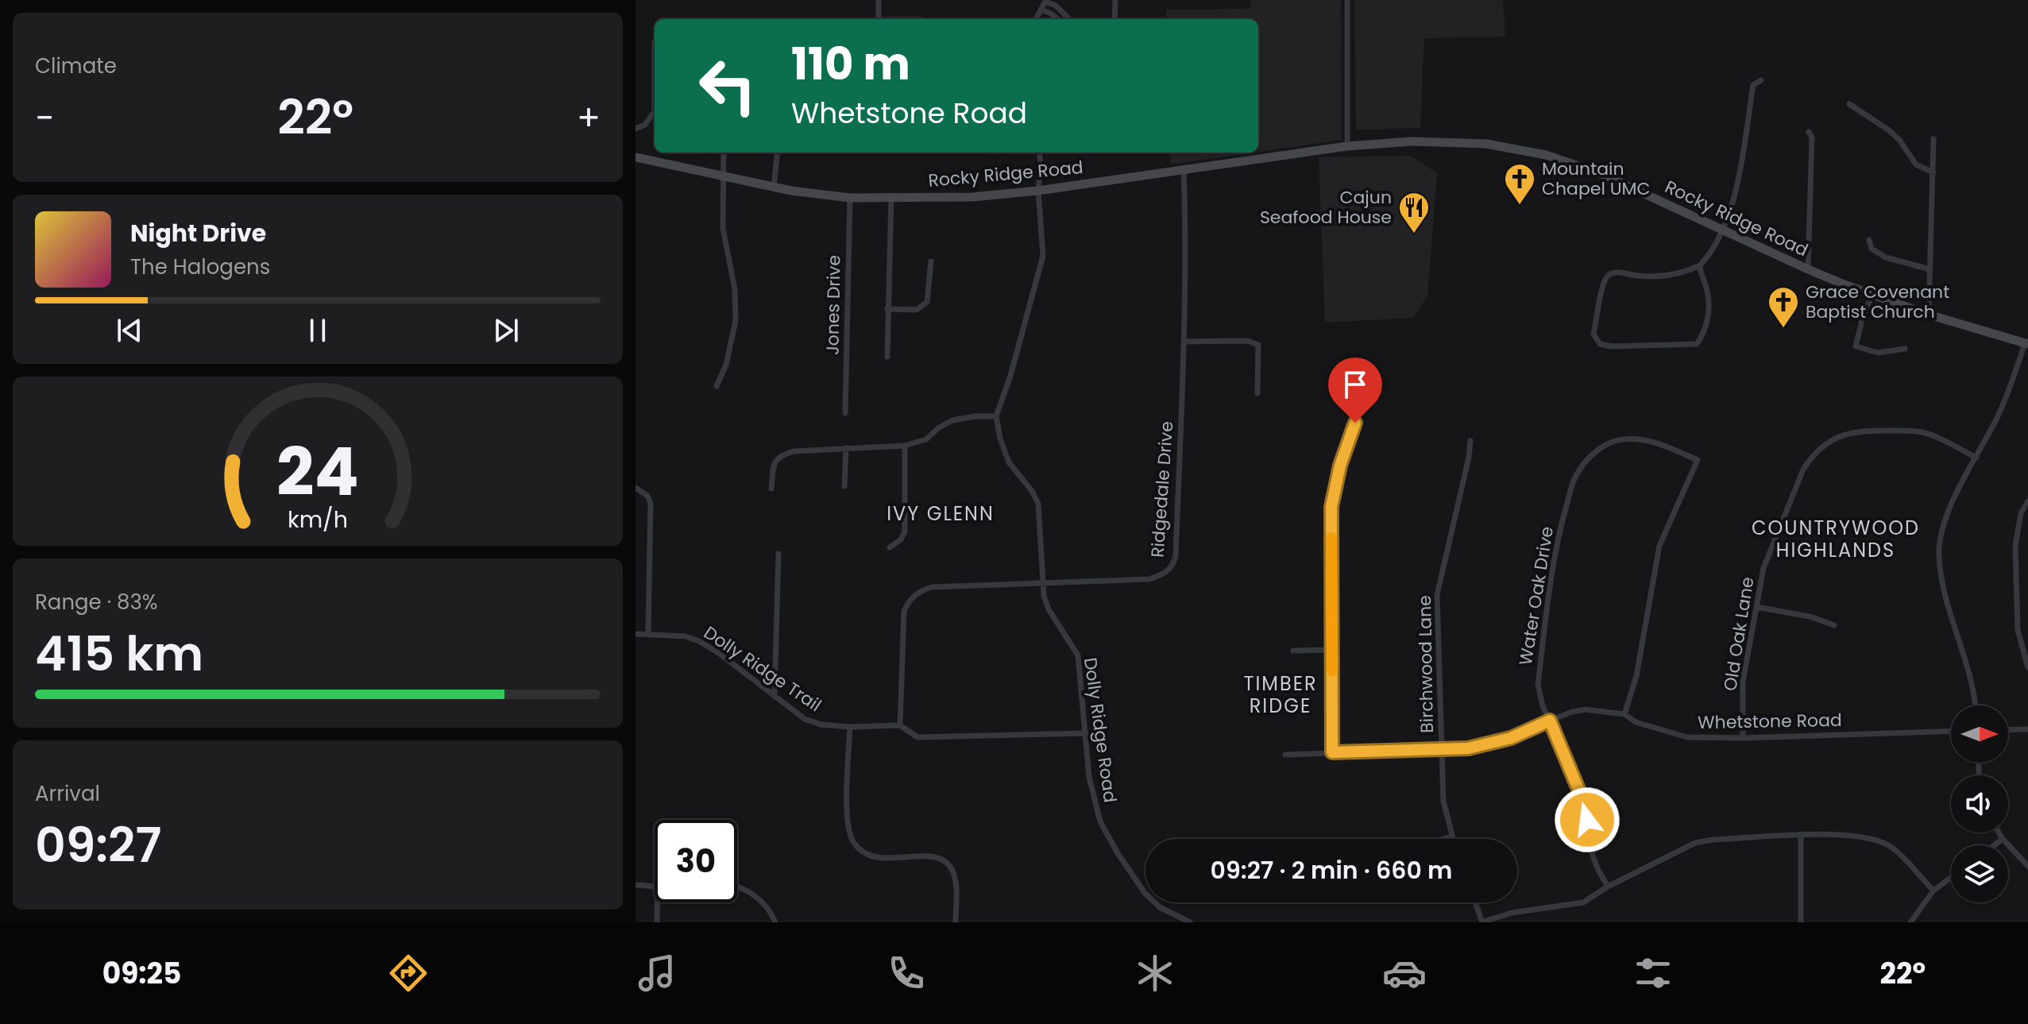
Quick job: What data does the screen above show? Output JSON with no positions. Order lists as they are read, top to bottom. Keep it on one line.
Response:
{"streets":{"main road":["Rocky Ridge Road"],"street":["Jones Drive","Ridgedale Drive","Water Oak Drive","Old Oak Lane","Birchwood Lane","Dolly Ridge Trail","Whetstone Road","Dolly Ridge Road"]},"crossings":[["Rocky Ridge Road","Jones Drive"],["Rocky Ridge Road","Ridgedale Drive"],["Ridgedale Drive","Dolly Ridge Trail"],["Ridgedale Drive","Dolly Ridge Road"],["Water Oak Drive","Whetstone Road"],["Old Oak Lane","Whetstone Road"],["Birchwood Lane","Whetstone Road"],["Dolly Ridge Trail","Dolly Ridge Road"]],"districts":["IVY GLENN","COUNTRYWOOD HIGHLANDS","TIMBER RIDGE"],"places":{"church":["Mountain Chapel UMC","Grace Covenant Baptist Church"],"restaurant":["Cajun Seafood House"]},"north":"right","page":{"tile":["Climate",["Range · 83%","415 km"],["Arrival","09:27"]],"turn":["110 m","Whetstone Road"],"heat":["−","22°","+"],"song":["Night Drive","The Halogens"],"limit":"30","trip":"09:27 · 2 min · 660 m","tabs":["09:25","22°"],"gauge":["24","km/h"]}}
